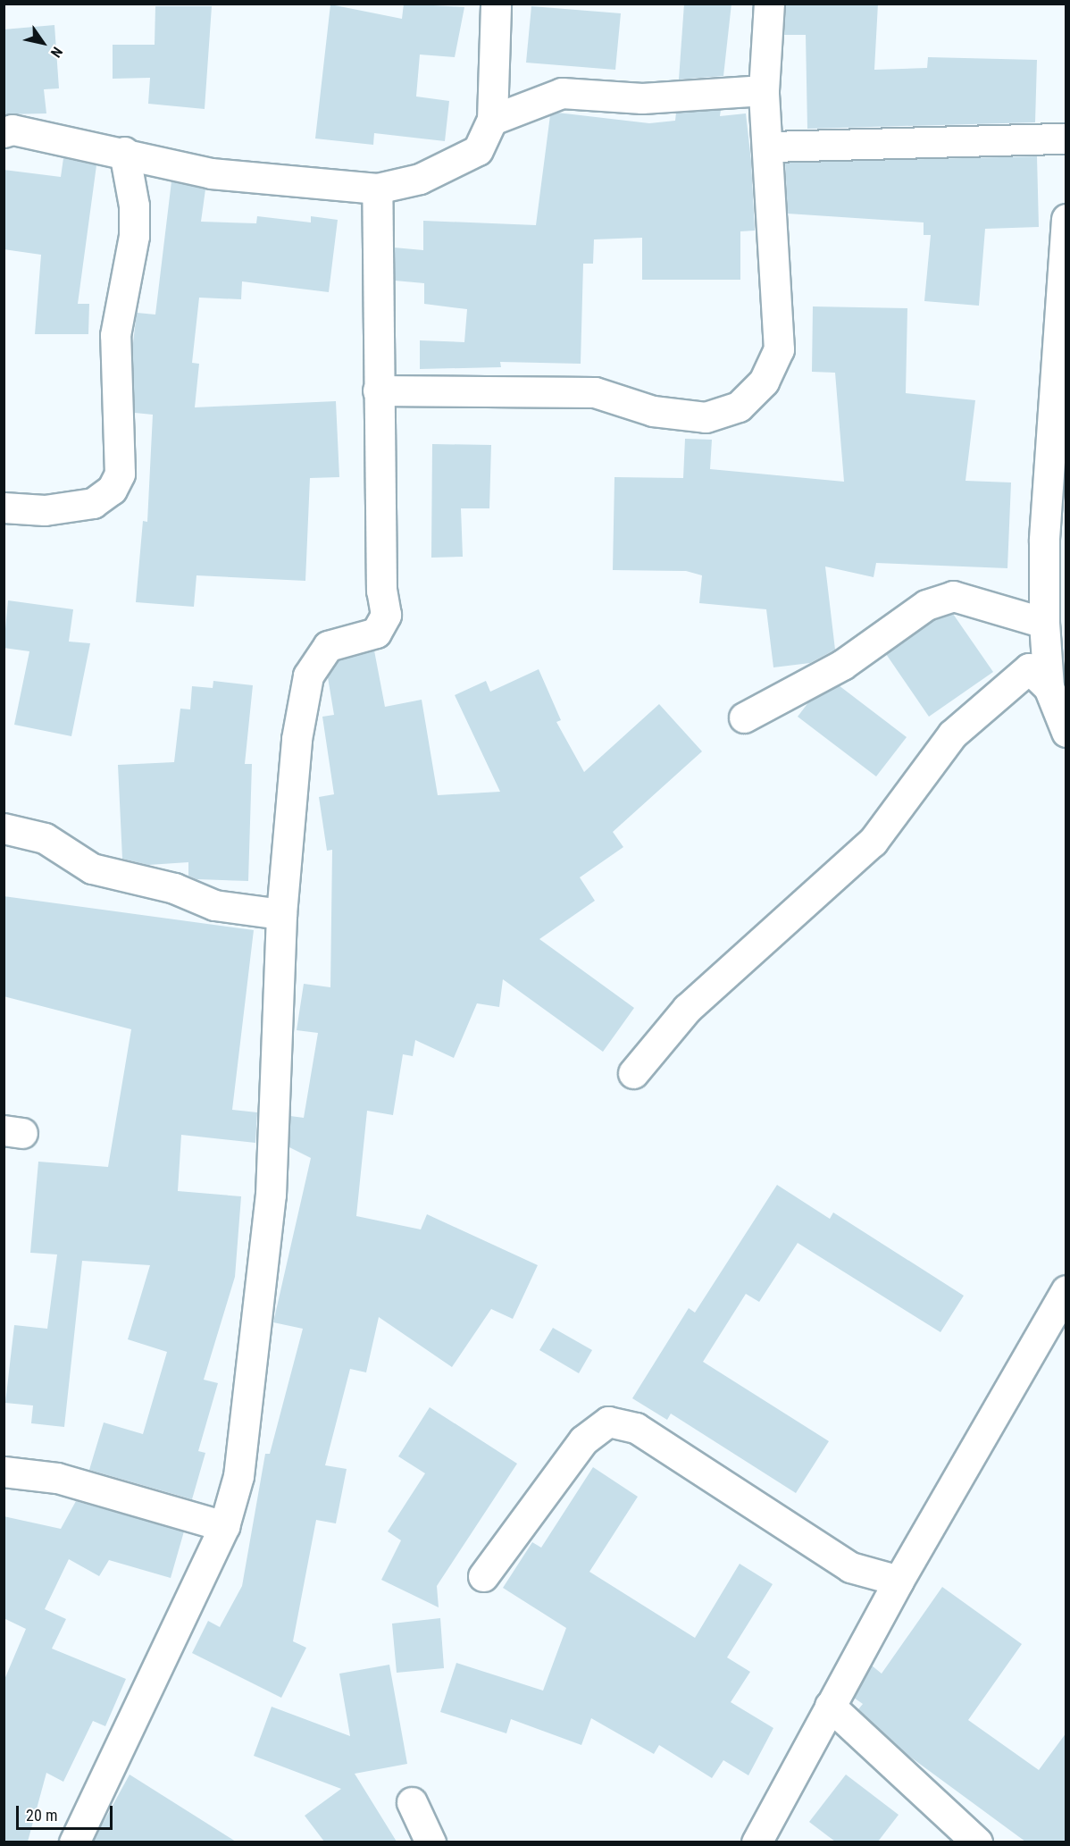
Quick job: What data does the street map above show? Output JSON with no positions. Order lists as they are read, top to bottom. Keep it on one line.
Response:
{"scale_bar":"20 m","north":"bottom right"}
